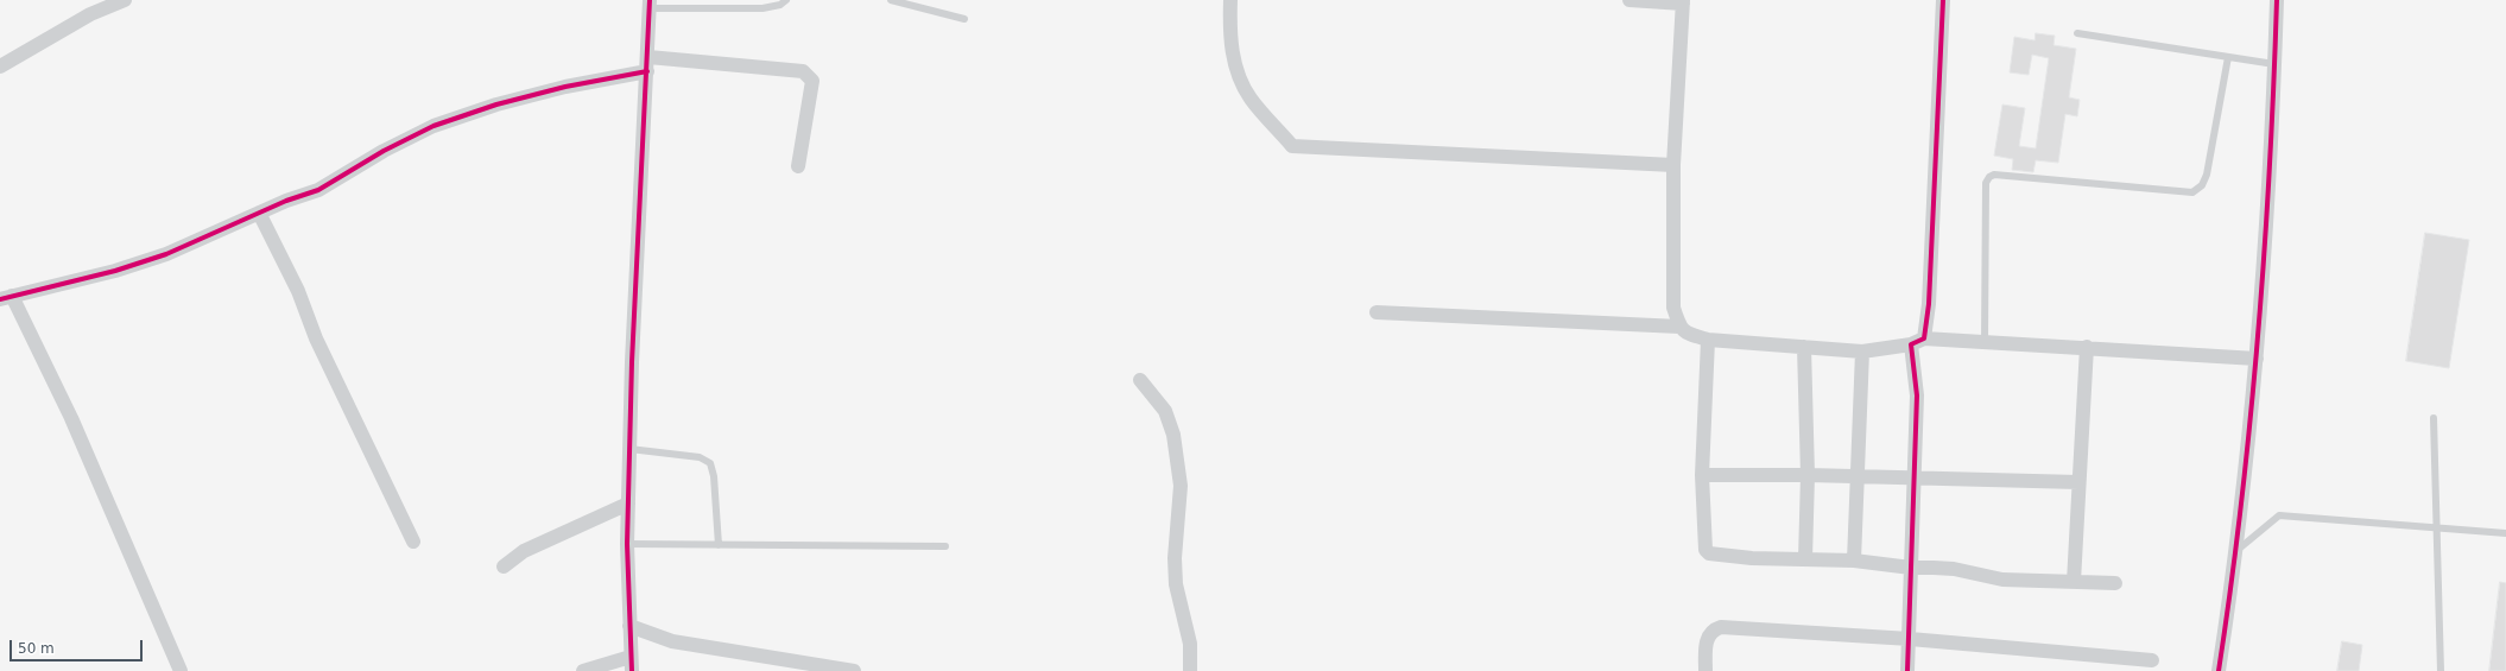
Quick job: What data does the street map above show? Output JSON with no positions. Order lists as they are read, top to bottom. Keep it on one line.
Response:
{"scale_bar":"50 m"}
